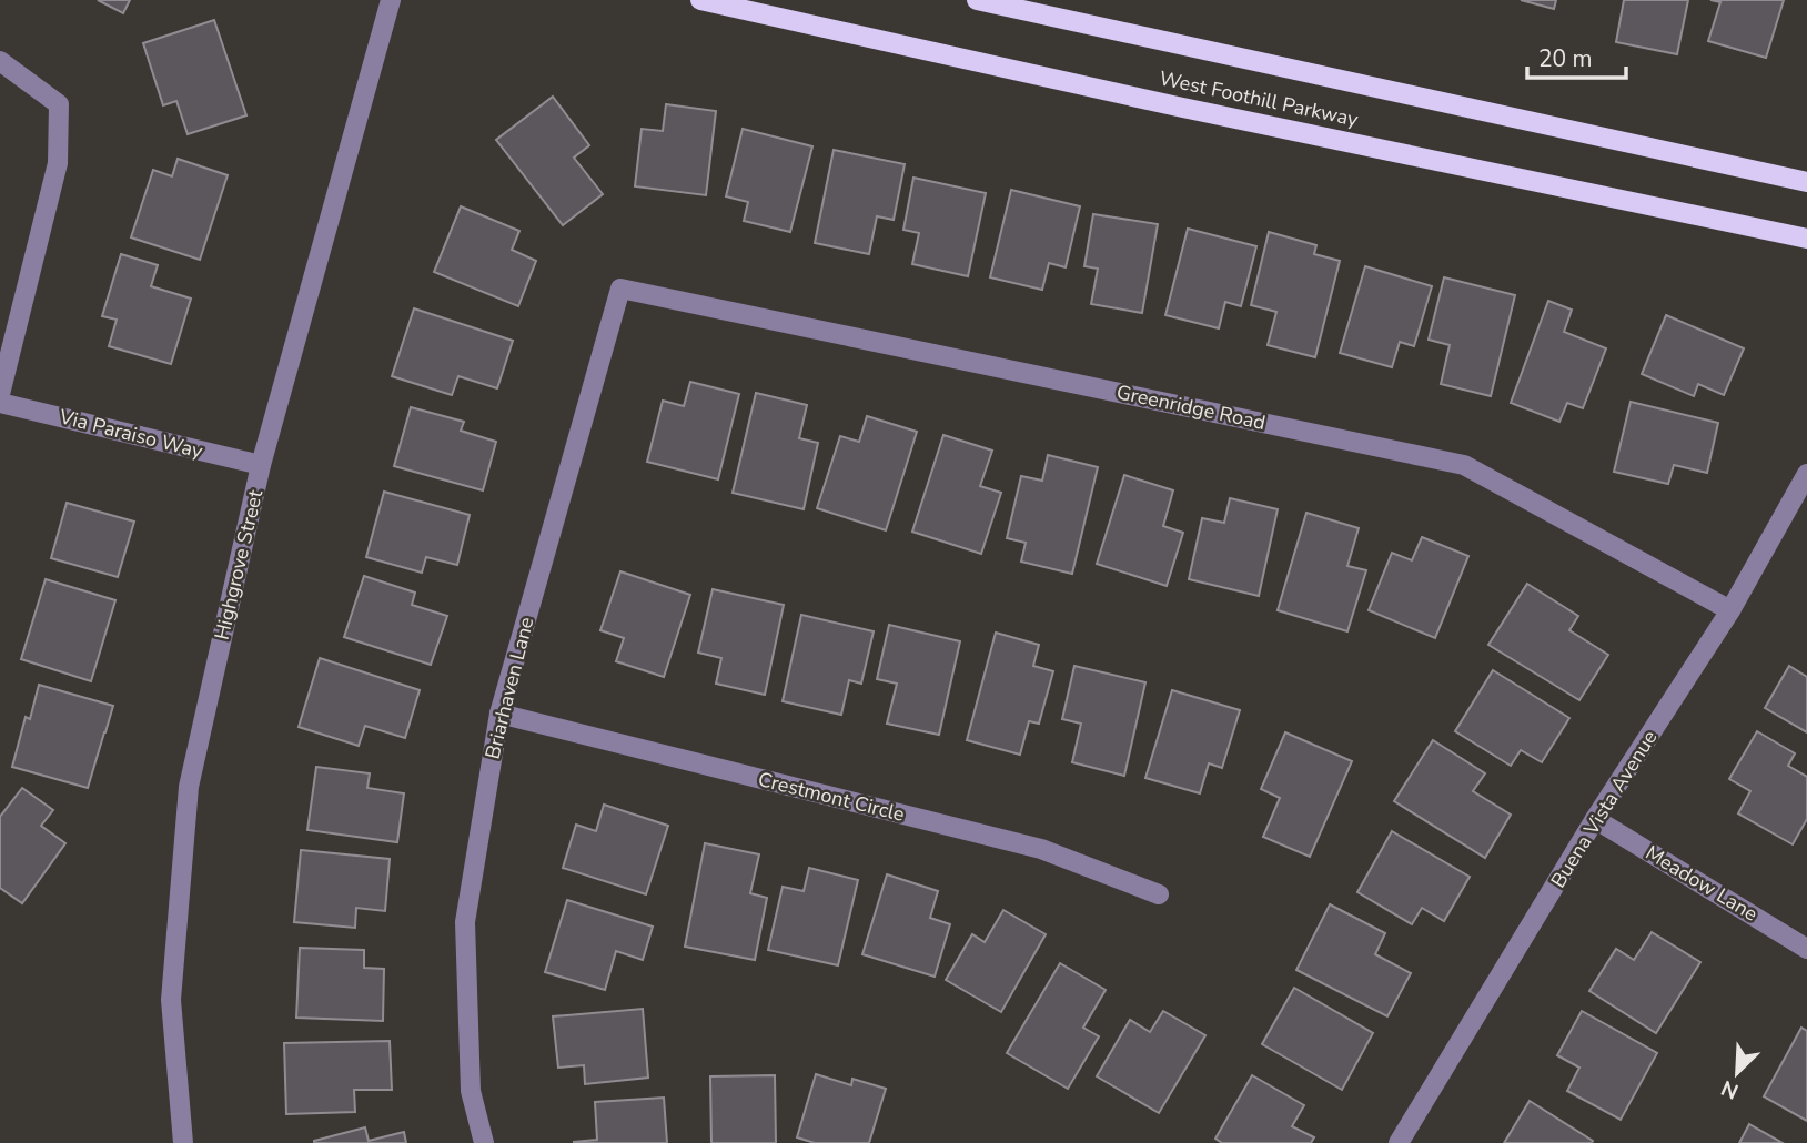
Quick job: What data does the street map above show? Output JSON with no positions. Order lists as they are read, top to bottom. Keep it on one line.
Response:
{"streets":{"main road":["West Foothill Parkway"],"street":["Greenridge Road","Via Paraiso Way","Highgrove Street","Briarhaven Lane","Crestmont Circle","Buena Vista Avenue","Meadow Lane"]},"crossings":[["Greenridge Road","Briarhaven Lane"],["Greenridge Road","Buena Vista Avenue"],["Via Paraiso Way","Highgrove Street"],["Briarhaven Lane","Crestmont Circle"],["Buena Vista Avenue","Meadow Lane"]],"scale_bar":"20 m","north":"bottom left"}
